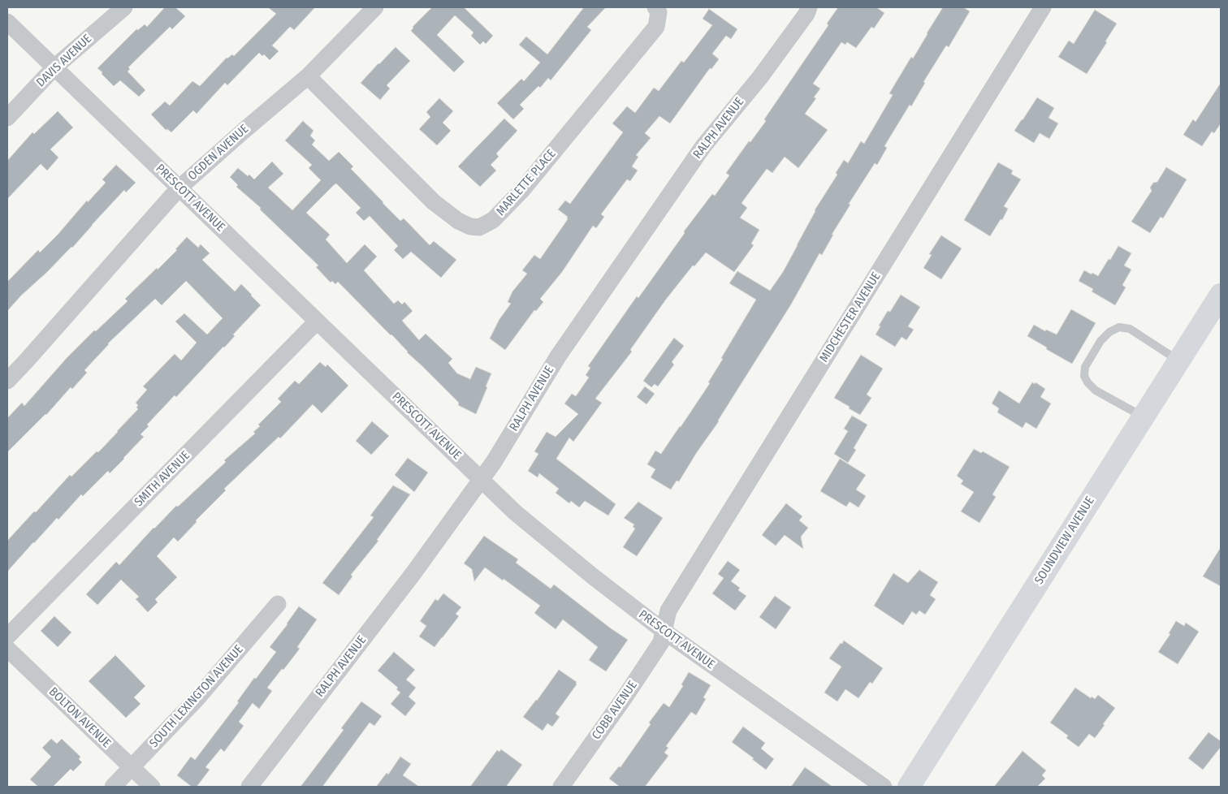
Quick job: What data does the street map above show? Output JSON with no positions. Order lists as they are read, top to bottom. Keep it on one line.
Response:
{"streets":{"street":["DAVIS AVENUE","RALPH AVENUE","OGDEN AVENUE","MARLETTE PLACE","PRESCOTT AVENUE","MIDCHESTER AVENUE","SMITH AVENUE","SOUNDVIEW AVENUE","SOUTH LEXINGTON AVENUE","COBB AVENUE","BOLTON AVENUE"]},"crossings":[["DAVIS AVENUE","PRESCOTT AVENUE"],["RALPH AVENUE","PRESCOTT AVENUE"],["OGDEN AVENUE","MARLETTE PLACE"],["OGDEN AVENUE","PRESCOTT AVENUE"],["PRESCOTT AVENUE","MIDCHESTER AVENUE"],["PRESCOTT AVENUE","SMITH AVENUE"],["PRESCOTT AVENUE","COBB AVENUE"],["MIDCHESTER AVENUE","COBB AVENUE"],["SOUTH LEXINGTON AVENUE","BOLTON AVENUE"]]}
